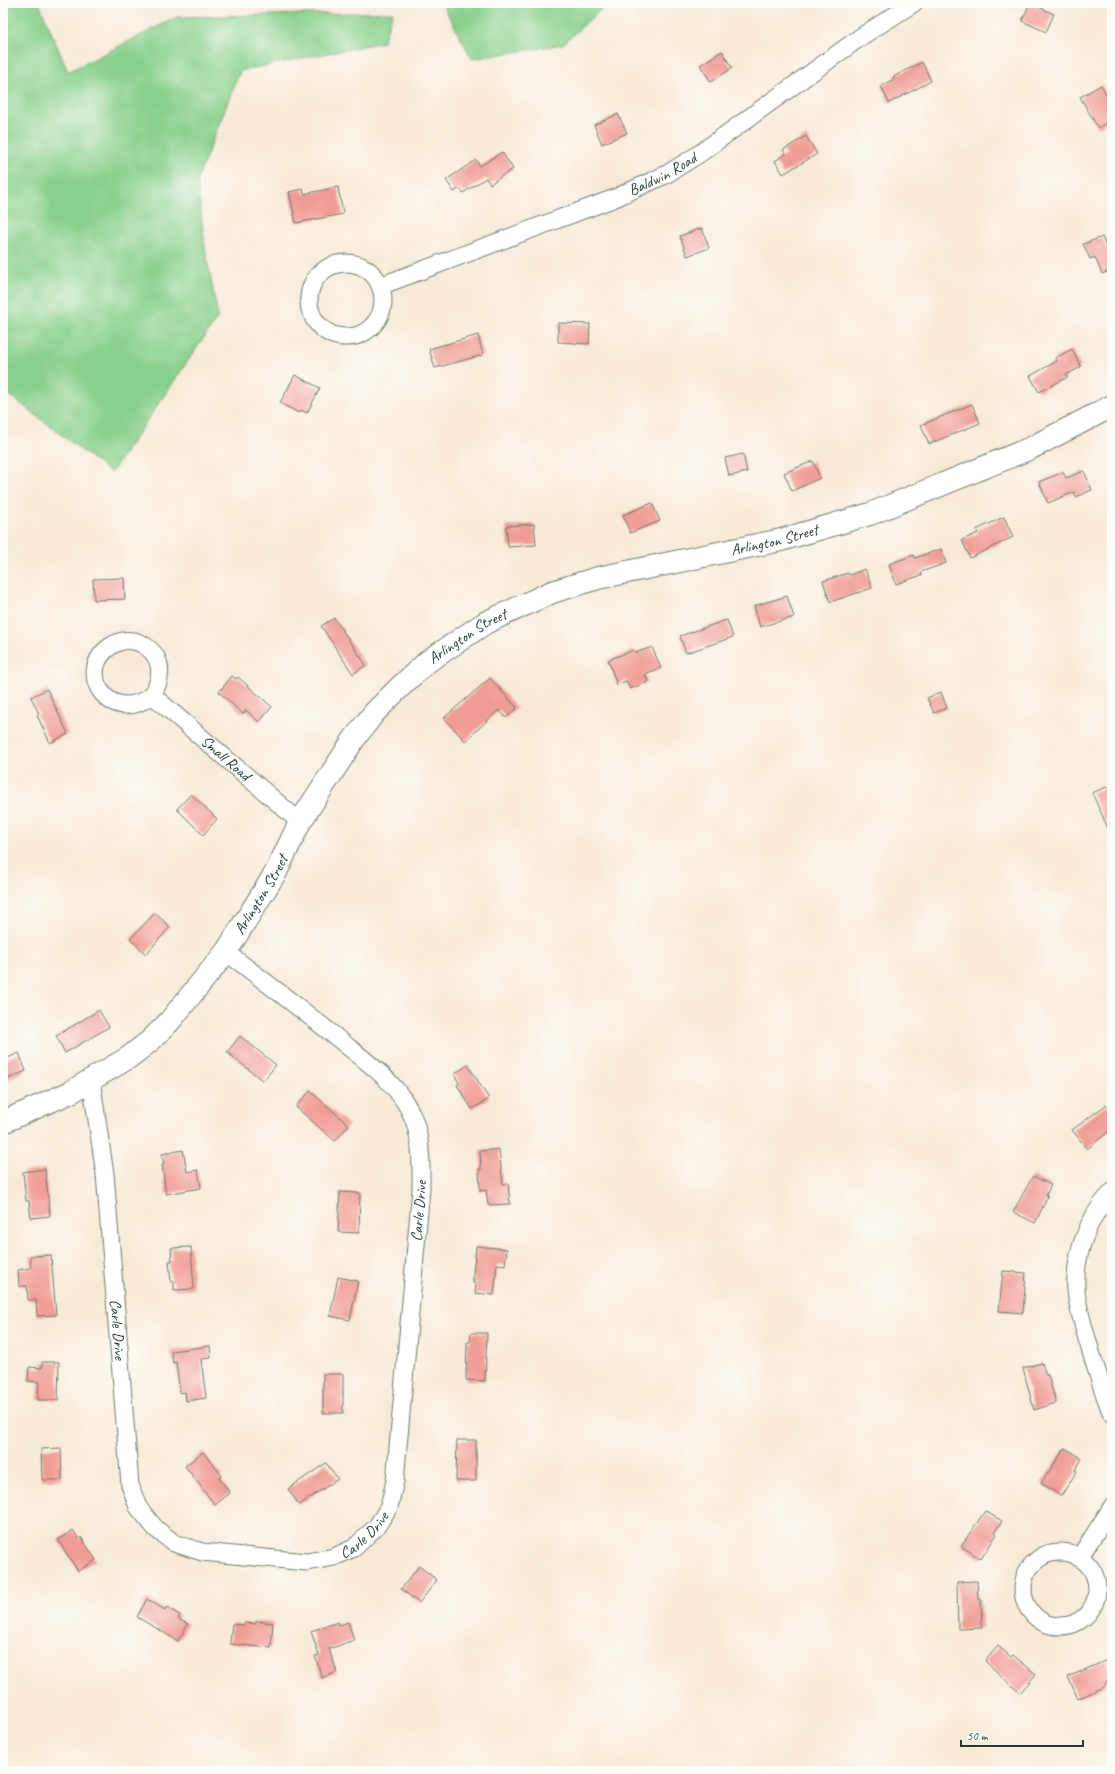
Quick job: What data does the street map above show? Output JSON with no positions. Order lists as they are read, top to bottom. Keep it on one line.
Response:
{"streets":{"street":["Baldwin Road","Arlington Street","Small Road","Carle Drive"]},"crossings":[["Arlington Street","Small Road"],["Arlington Street","Carle Drive"]],"scale_bar":"50 m"}
